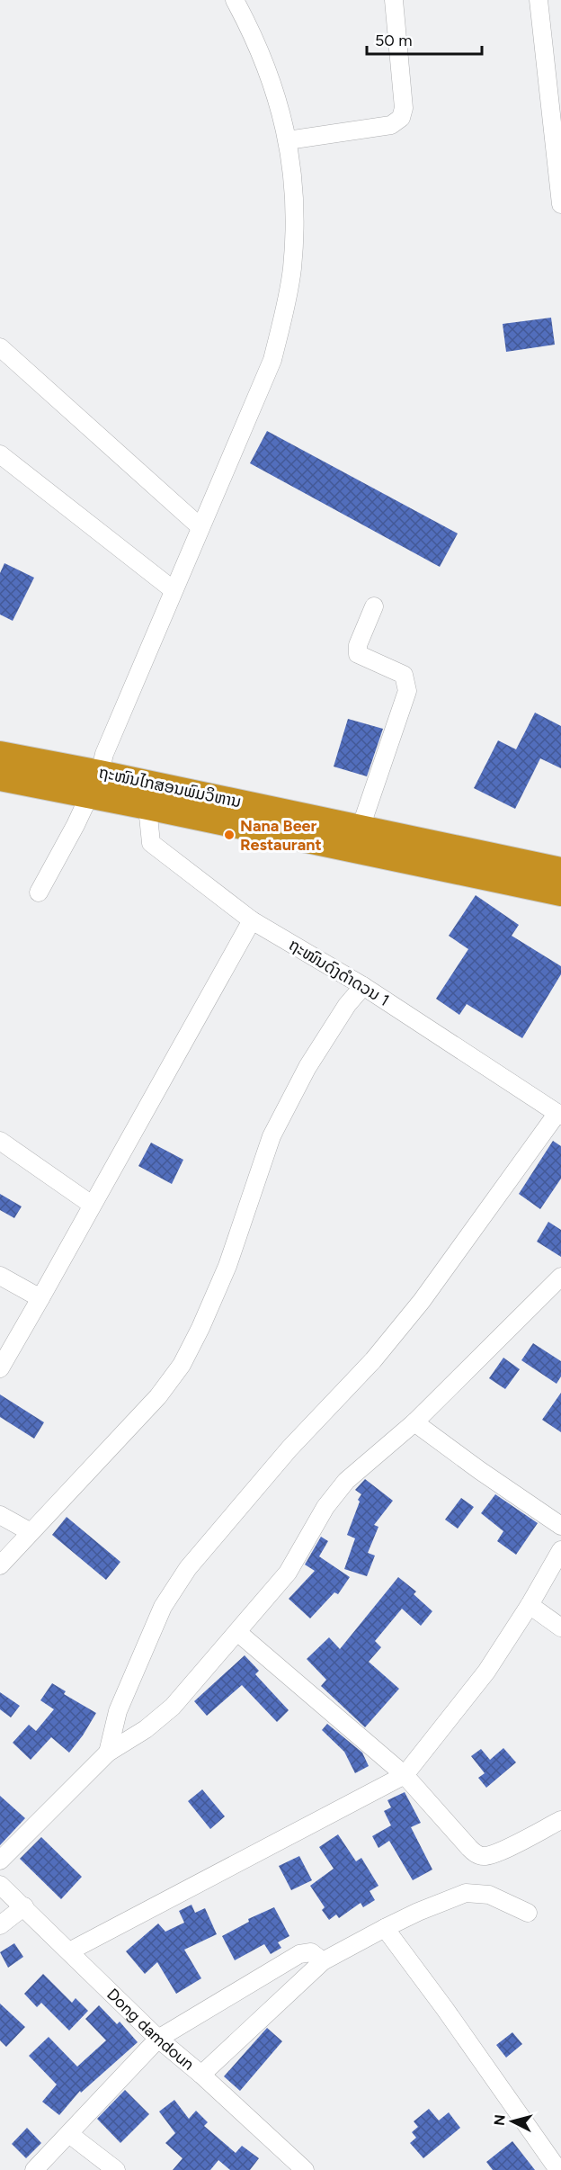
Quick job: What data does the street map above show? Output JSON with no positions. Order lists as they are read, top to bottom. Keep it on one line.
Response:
{"streets":{"highway":["ຖະໜົນໄກສອນພົມວິຫານ"],"street":["ຖະໜົນດົງດຳດວນ 1","Dong damdoun"]},"crossings":[["ຖະໜົນໄກສອນພົມວິຫານ","ຖະໜົນດົງດຳດວນ 1"]],"places":["Nana Beer Restaurant"],"scale_bar":"50 m","north":"left"}
